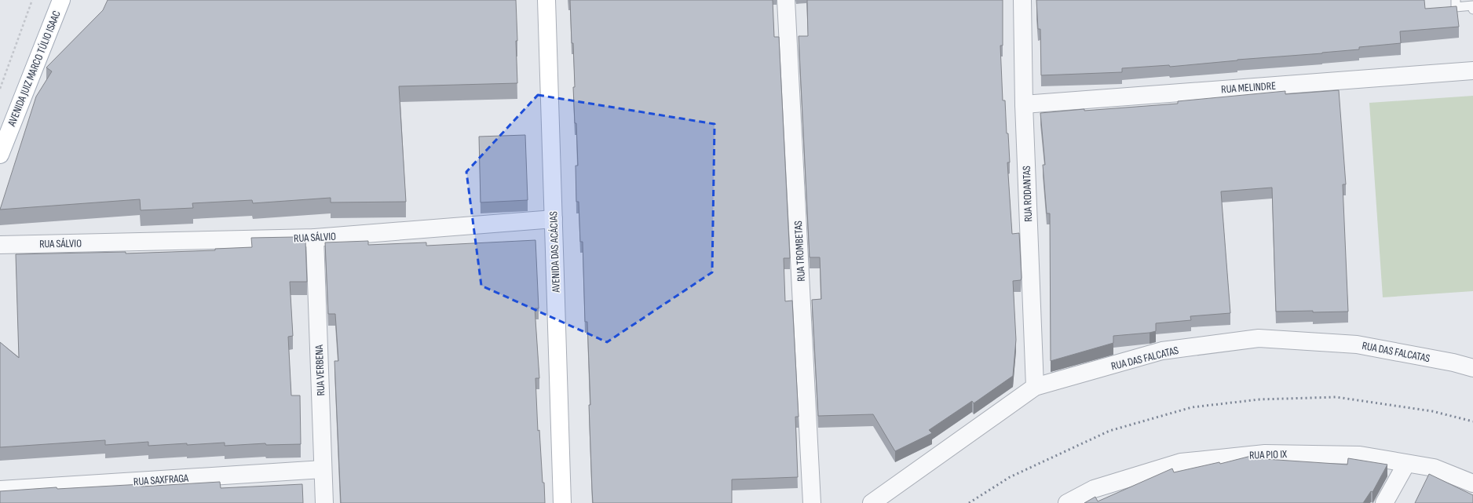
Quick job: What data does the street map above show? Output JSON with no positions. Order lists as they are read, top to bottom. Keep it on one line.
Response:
{"streets":{"main road":["AVENIDA JUIZ MARCO TÚLIO ISAAC","AVENIDA DAS ACÁCIAS"],"street":["RUA MELINDRE","RUA RODANTAS","RUA SÁLVIO","RUA TROMBETAS","RUA DAS FALCATAS","RUA VERBENA","RUA PIO IX","RUA SAXFRAGA"]},"crossings":[["RUA MELINDRE","RUA RODANTAS"],["RUA RODANTAS","RUA DAS FALCATAS"],["RUA SÁLVIO","AVENIDA DAS ACÁCIAS"],["RUA SÁLVIO","RUA VERBENA"],["RUA VERBENA","RUA SAXFRAGA"]]}
